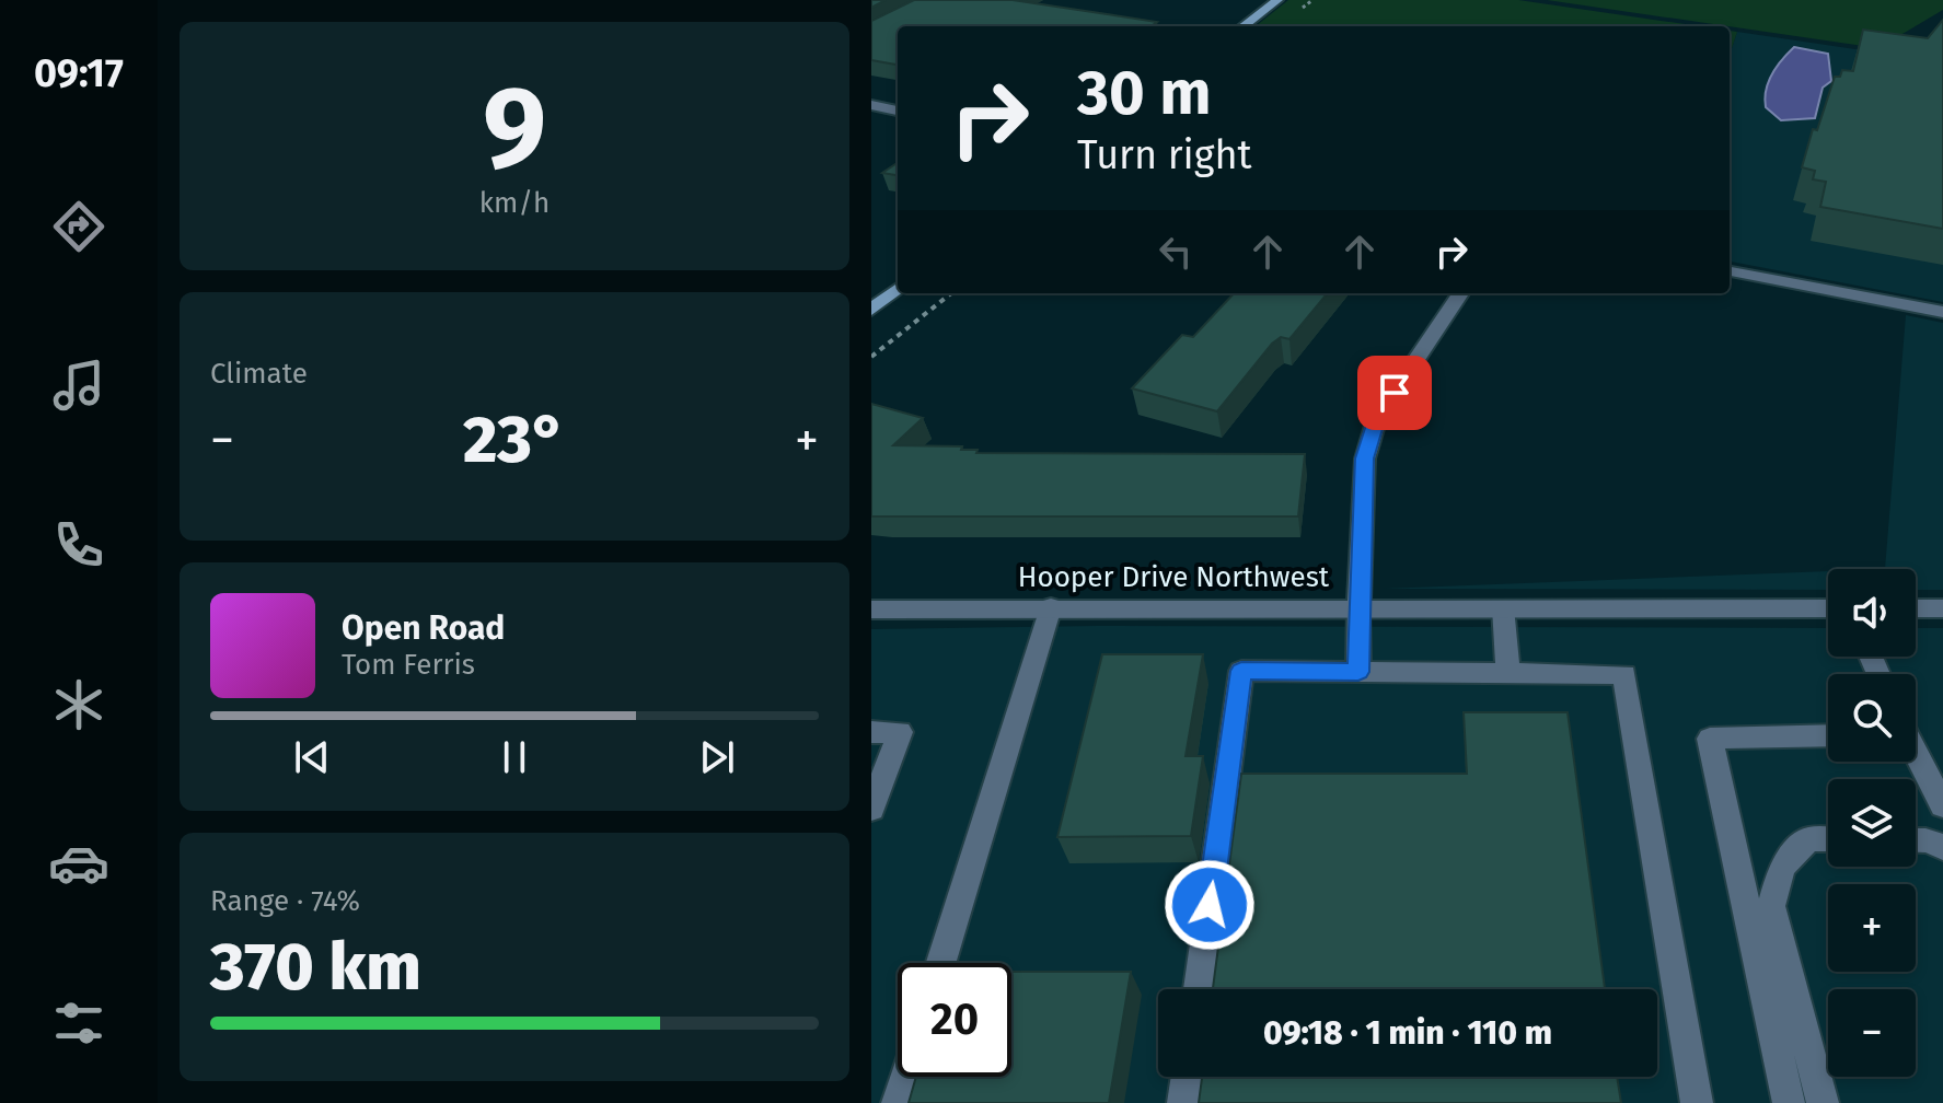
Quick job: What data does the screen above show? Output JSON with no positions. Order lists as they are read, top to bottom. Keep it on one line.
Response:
{"streets":{"street":["Hooper Drive Northwest"]},"page":{"tabs":"09:17","tile":[["9","km/h"],"Climate",["Range · 74%","370 km"]],"turn":["30 m","Turn right"],"heat":["−","23°","+"],"map_buttons":["+","−"],"song":["Open Road","Tom Ferris"],"limit":"20","trip":"09:18 · 1 min · 110 m"}}
